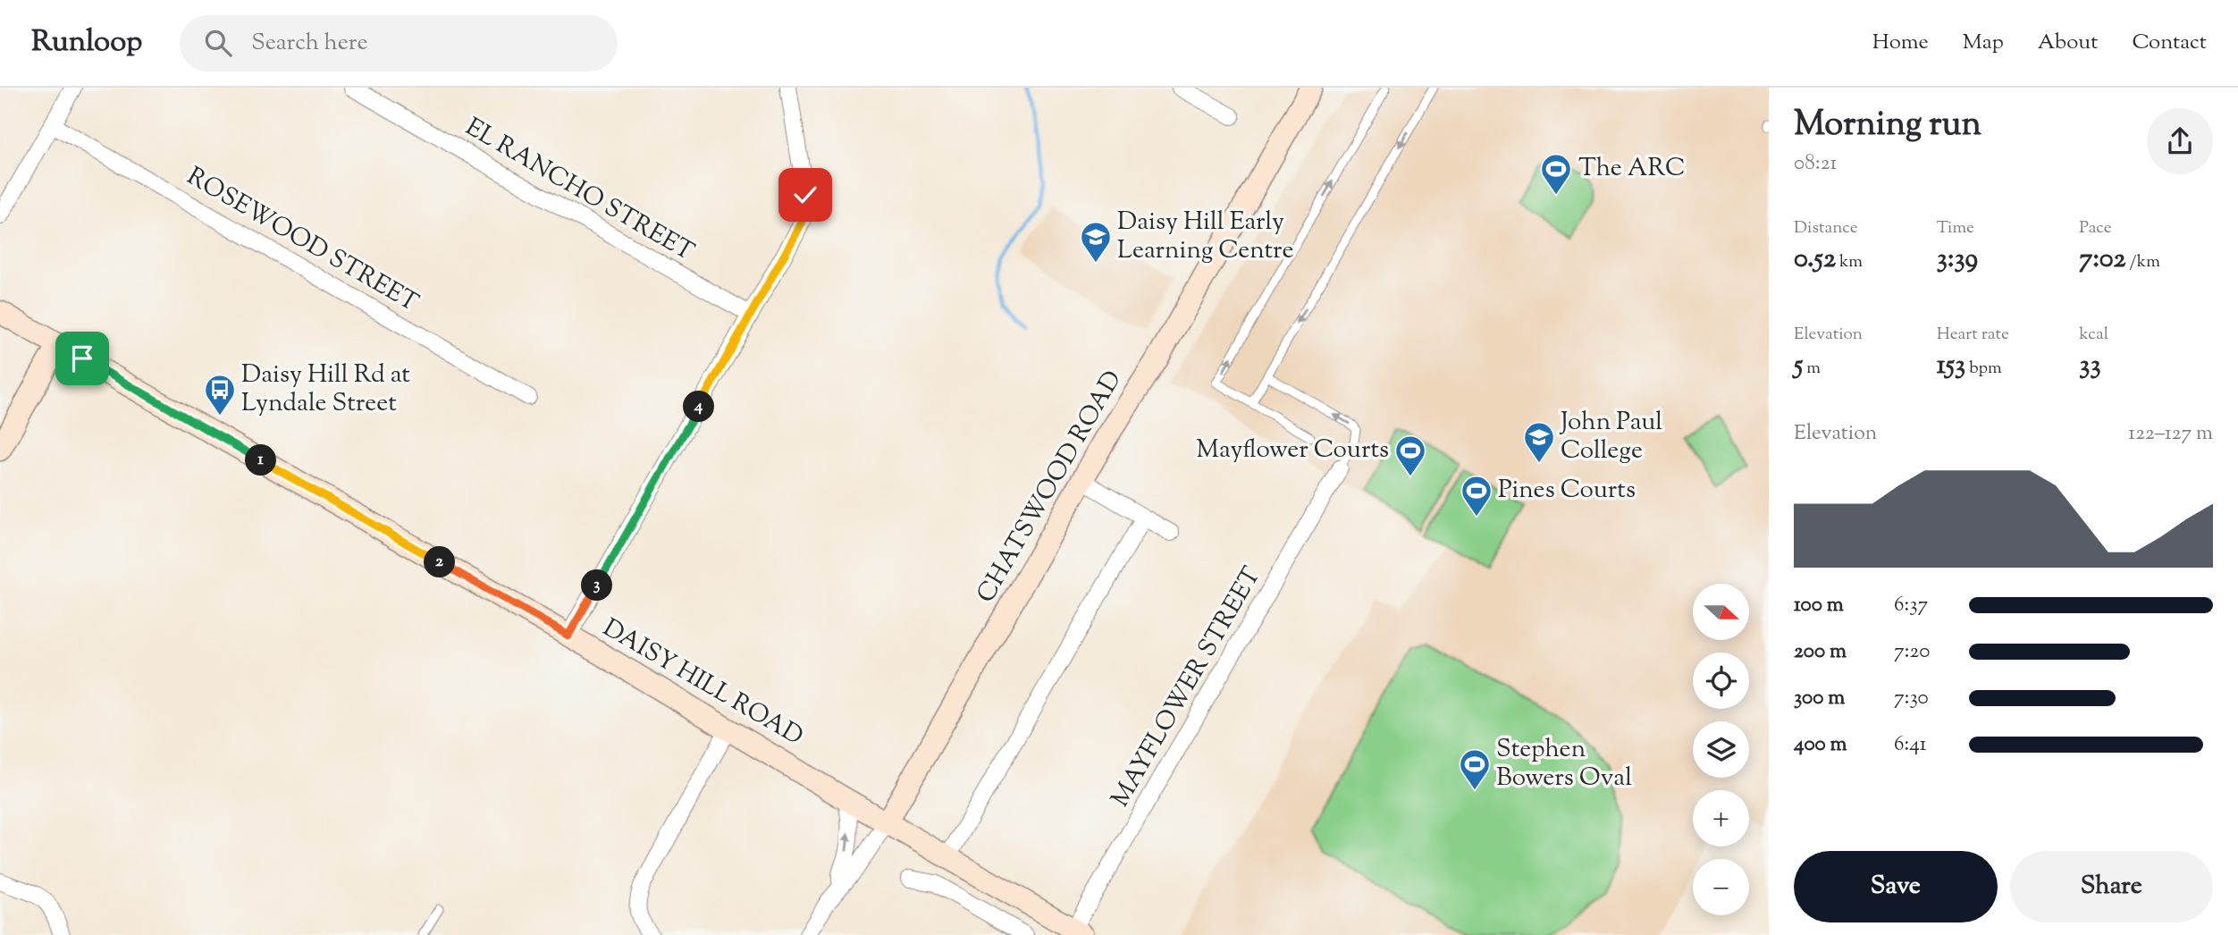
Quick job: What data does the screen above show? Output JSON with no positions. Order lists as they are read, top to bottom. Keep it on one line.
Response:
{"streets":{"street":["EL RANCHO STREET","ROSEWOOD STREET","CHATSWOOD ROAD","DAISY HILL ROAD","MAYFLOWER STREET"]},"crossings":[["CHATSWOOD ROAD","DAISY HILL ROAD"],["DAISY HILL ROAD","MAYFLOWER STREET"]],"places":{"sports":["The ARC","Mayflower Courts","Pines Courts","Stephen Bowers Oval"],"school or university":["Daisy Hill Early Learning Centre","John Paul College"],"bus stop":["Daisy Hill Rd at Lyndale Street"]},"north":"right","page":{"header":"Runloop","search":"Search here","nav":["Home","Map","About","Contact"],"heading":["Morning run","08:21"],"stats":[["Distance","0.52 km"],["Time","3:39"],["Pace","7:02 /km"],["Elevation","5 m"],["Heart rate","153 bpm"],["kcal","33"]],"pins":["4","1","2","3"],"chart":["Elevation","122–127 m"],"list":[{"name":"100 m","note":"6:37"},{"name":"200 m","note":"7:20"},{"name":"300 m","note":"7:30"},{"name":"400 m","note":"6:41"}],"map_buttons":["+","−"],"buttons":["Save","Share"]}}
